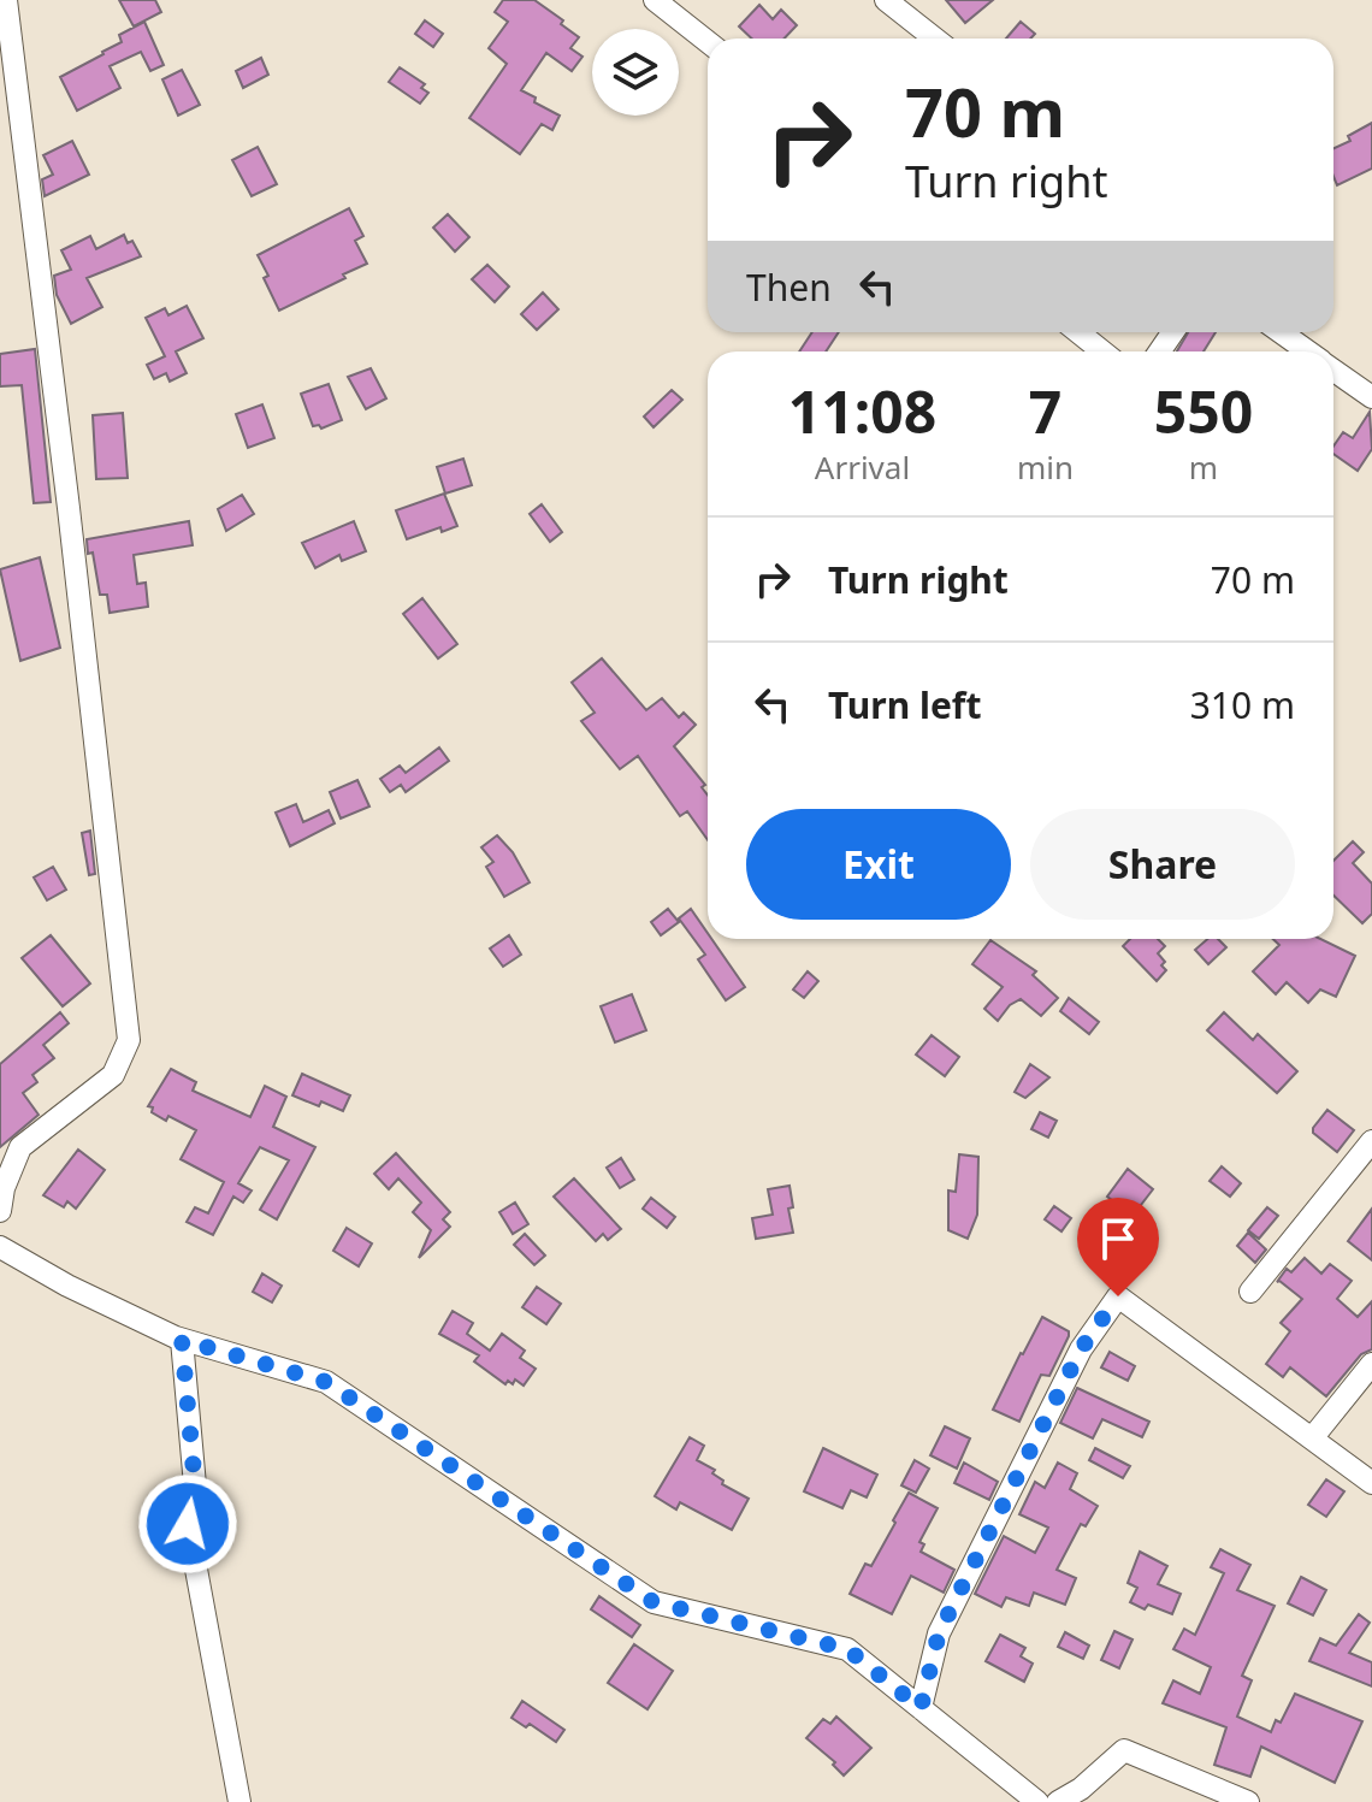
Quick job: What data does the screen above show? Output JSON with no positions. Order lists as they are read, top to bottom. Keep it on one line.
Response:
{"page":{"turn":["70 m","Turn right"],"then":"Then","eta":["11:08","Arrival","7","min","550","m"],"list":[{"name":"Turn right","value":"70 m"},{"name":"Turn left","value":"310 m"}],"buttons":["Exit","Share"]}}
